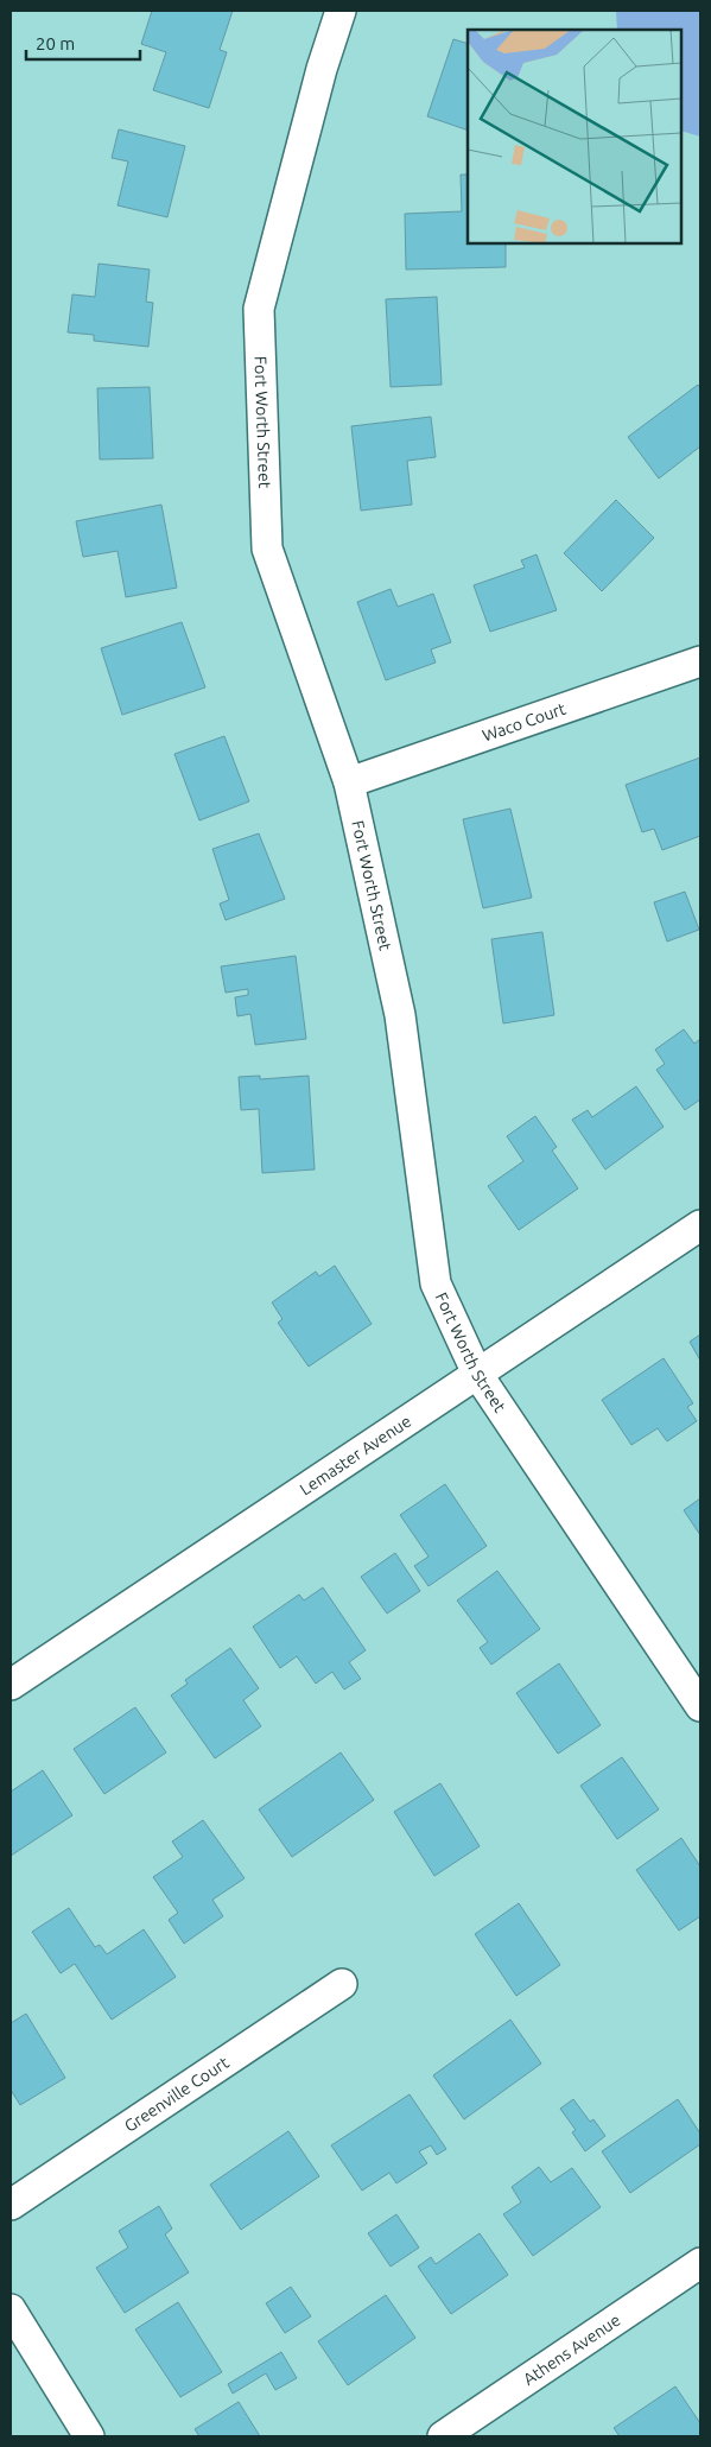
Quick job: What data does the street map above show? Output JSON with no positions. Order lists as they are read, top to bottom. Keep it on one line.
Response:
{"streets":{"street":["Fort Worth Street","Waco Court","Lemaster Avenue","Greenville Court","Athens Avenue"]},"crossings":[["Fort Worth Street","Waco Court"],["Fort Worth Street","Lemaster Avenue"]],"scale_bar":"20 m"}
